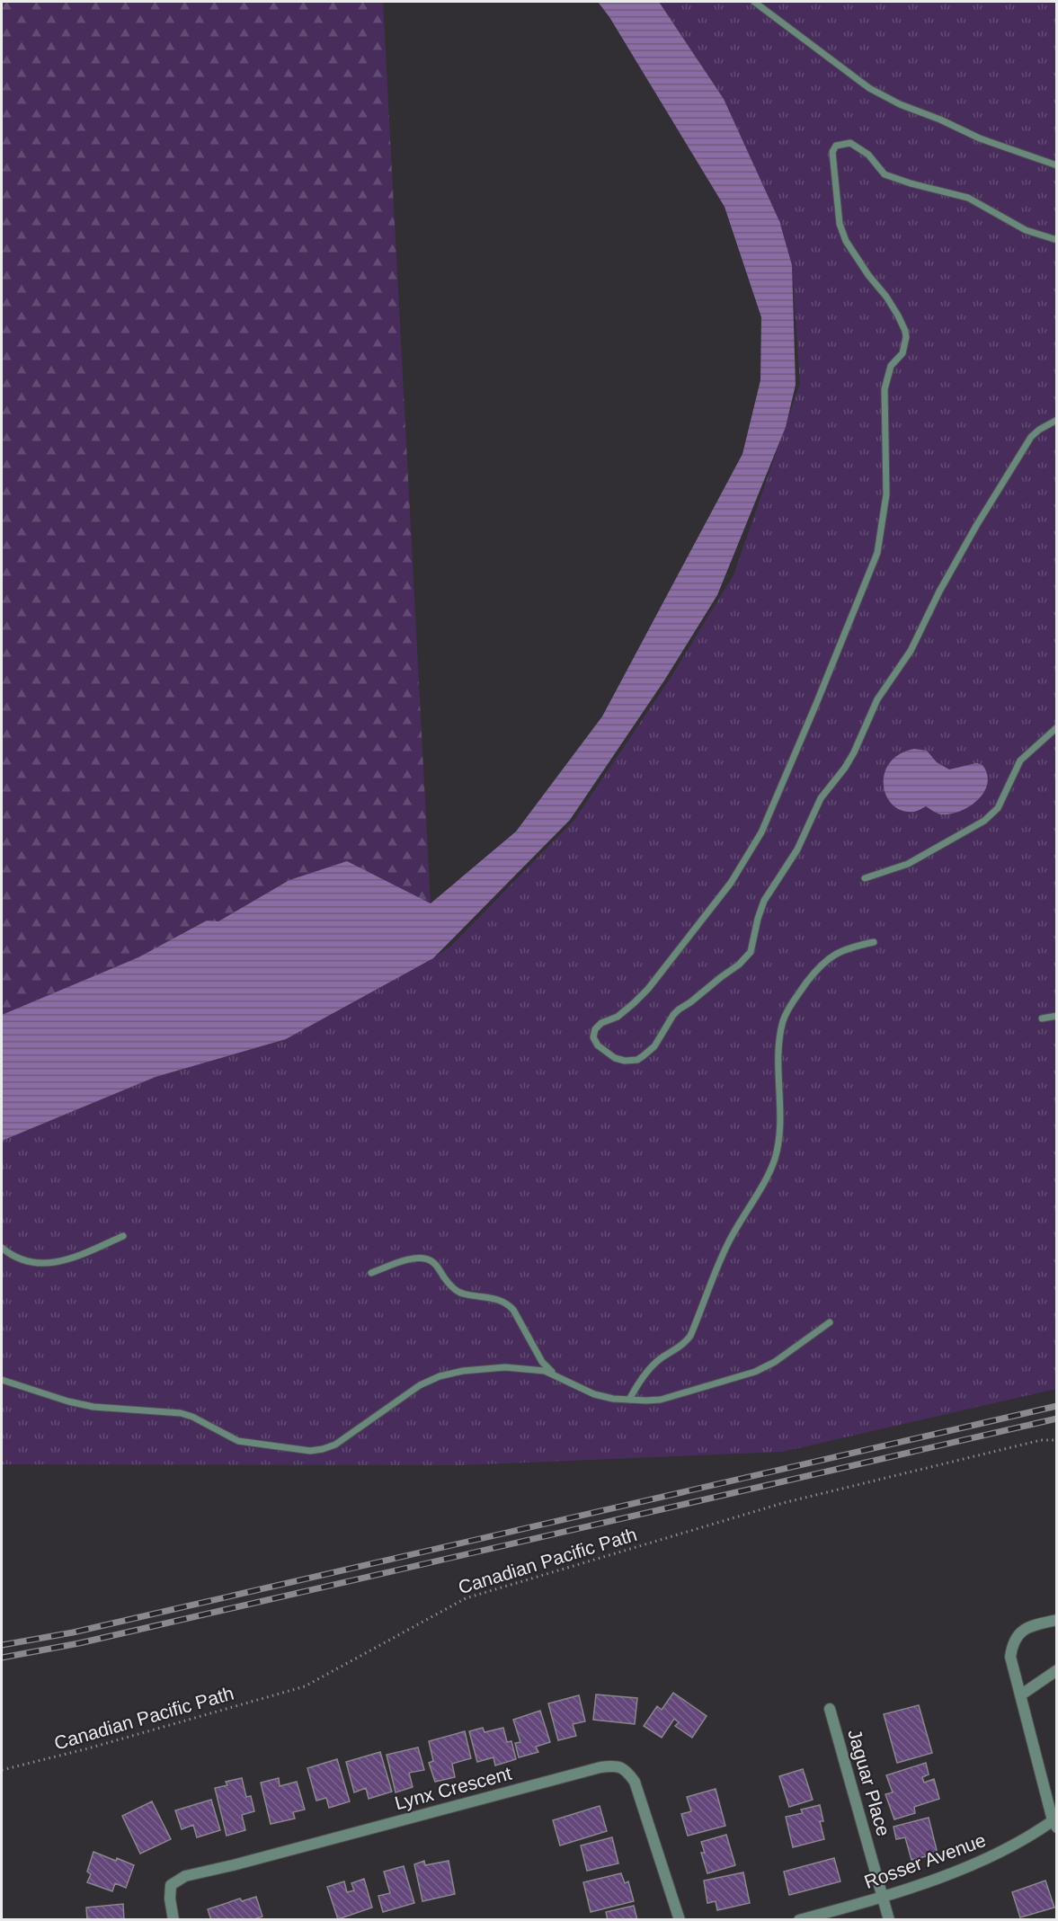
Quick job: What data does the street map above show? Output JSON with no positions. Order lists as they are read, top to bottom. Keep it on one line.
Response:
{"streets":{"street":["Jaguar Place","Lynx Crescent","Rosser Avenue"],"path":["Canadian Pacific Path"]},"crossings":[["Jaguar Place","Rosser Avenue"]]}
